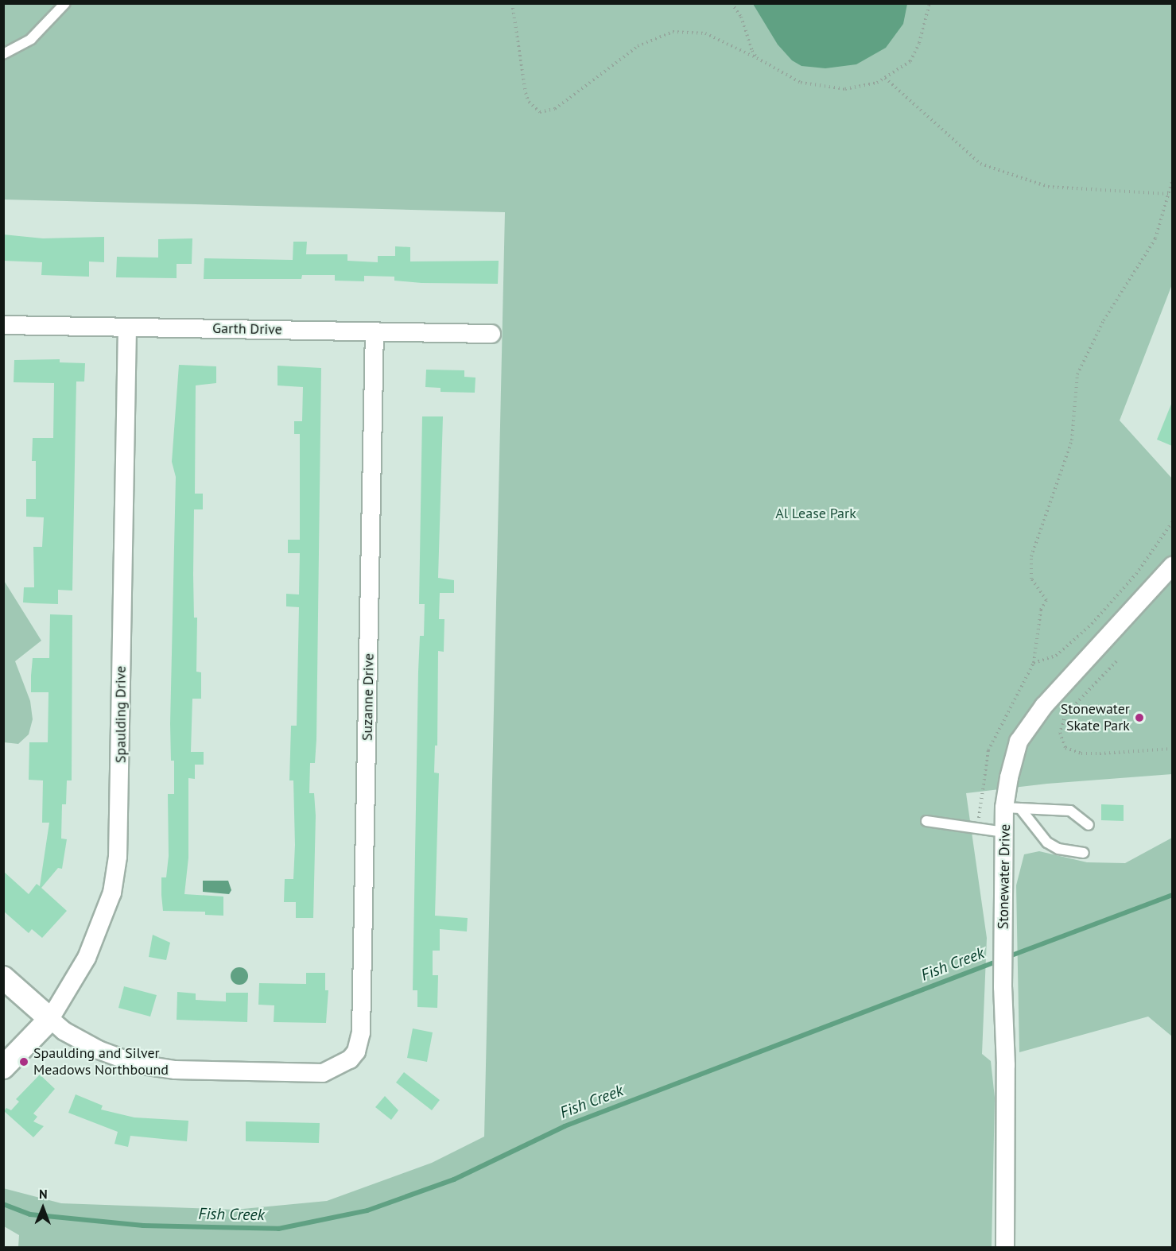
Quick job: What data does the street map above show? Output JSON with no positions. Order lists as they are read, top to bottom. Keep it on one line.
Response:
{"streets":{"street":["Garth Drive","Suzanne Drive","Spaulding Drive","Stonewater Drive"]},"crossings":[["Garth Drive","Suzanne Drive"],["Garth Drive","Spaulding Drive"],["Suzanne Drive","Spaulding Drive"]],"water":["Fish Creek"],"parks":["Al Lease Park"],"places":["Stonewater Skate Park","Spaulding and Silver Meadows Northbound"],"north":"top"}
